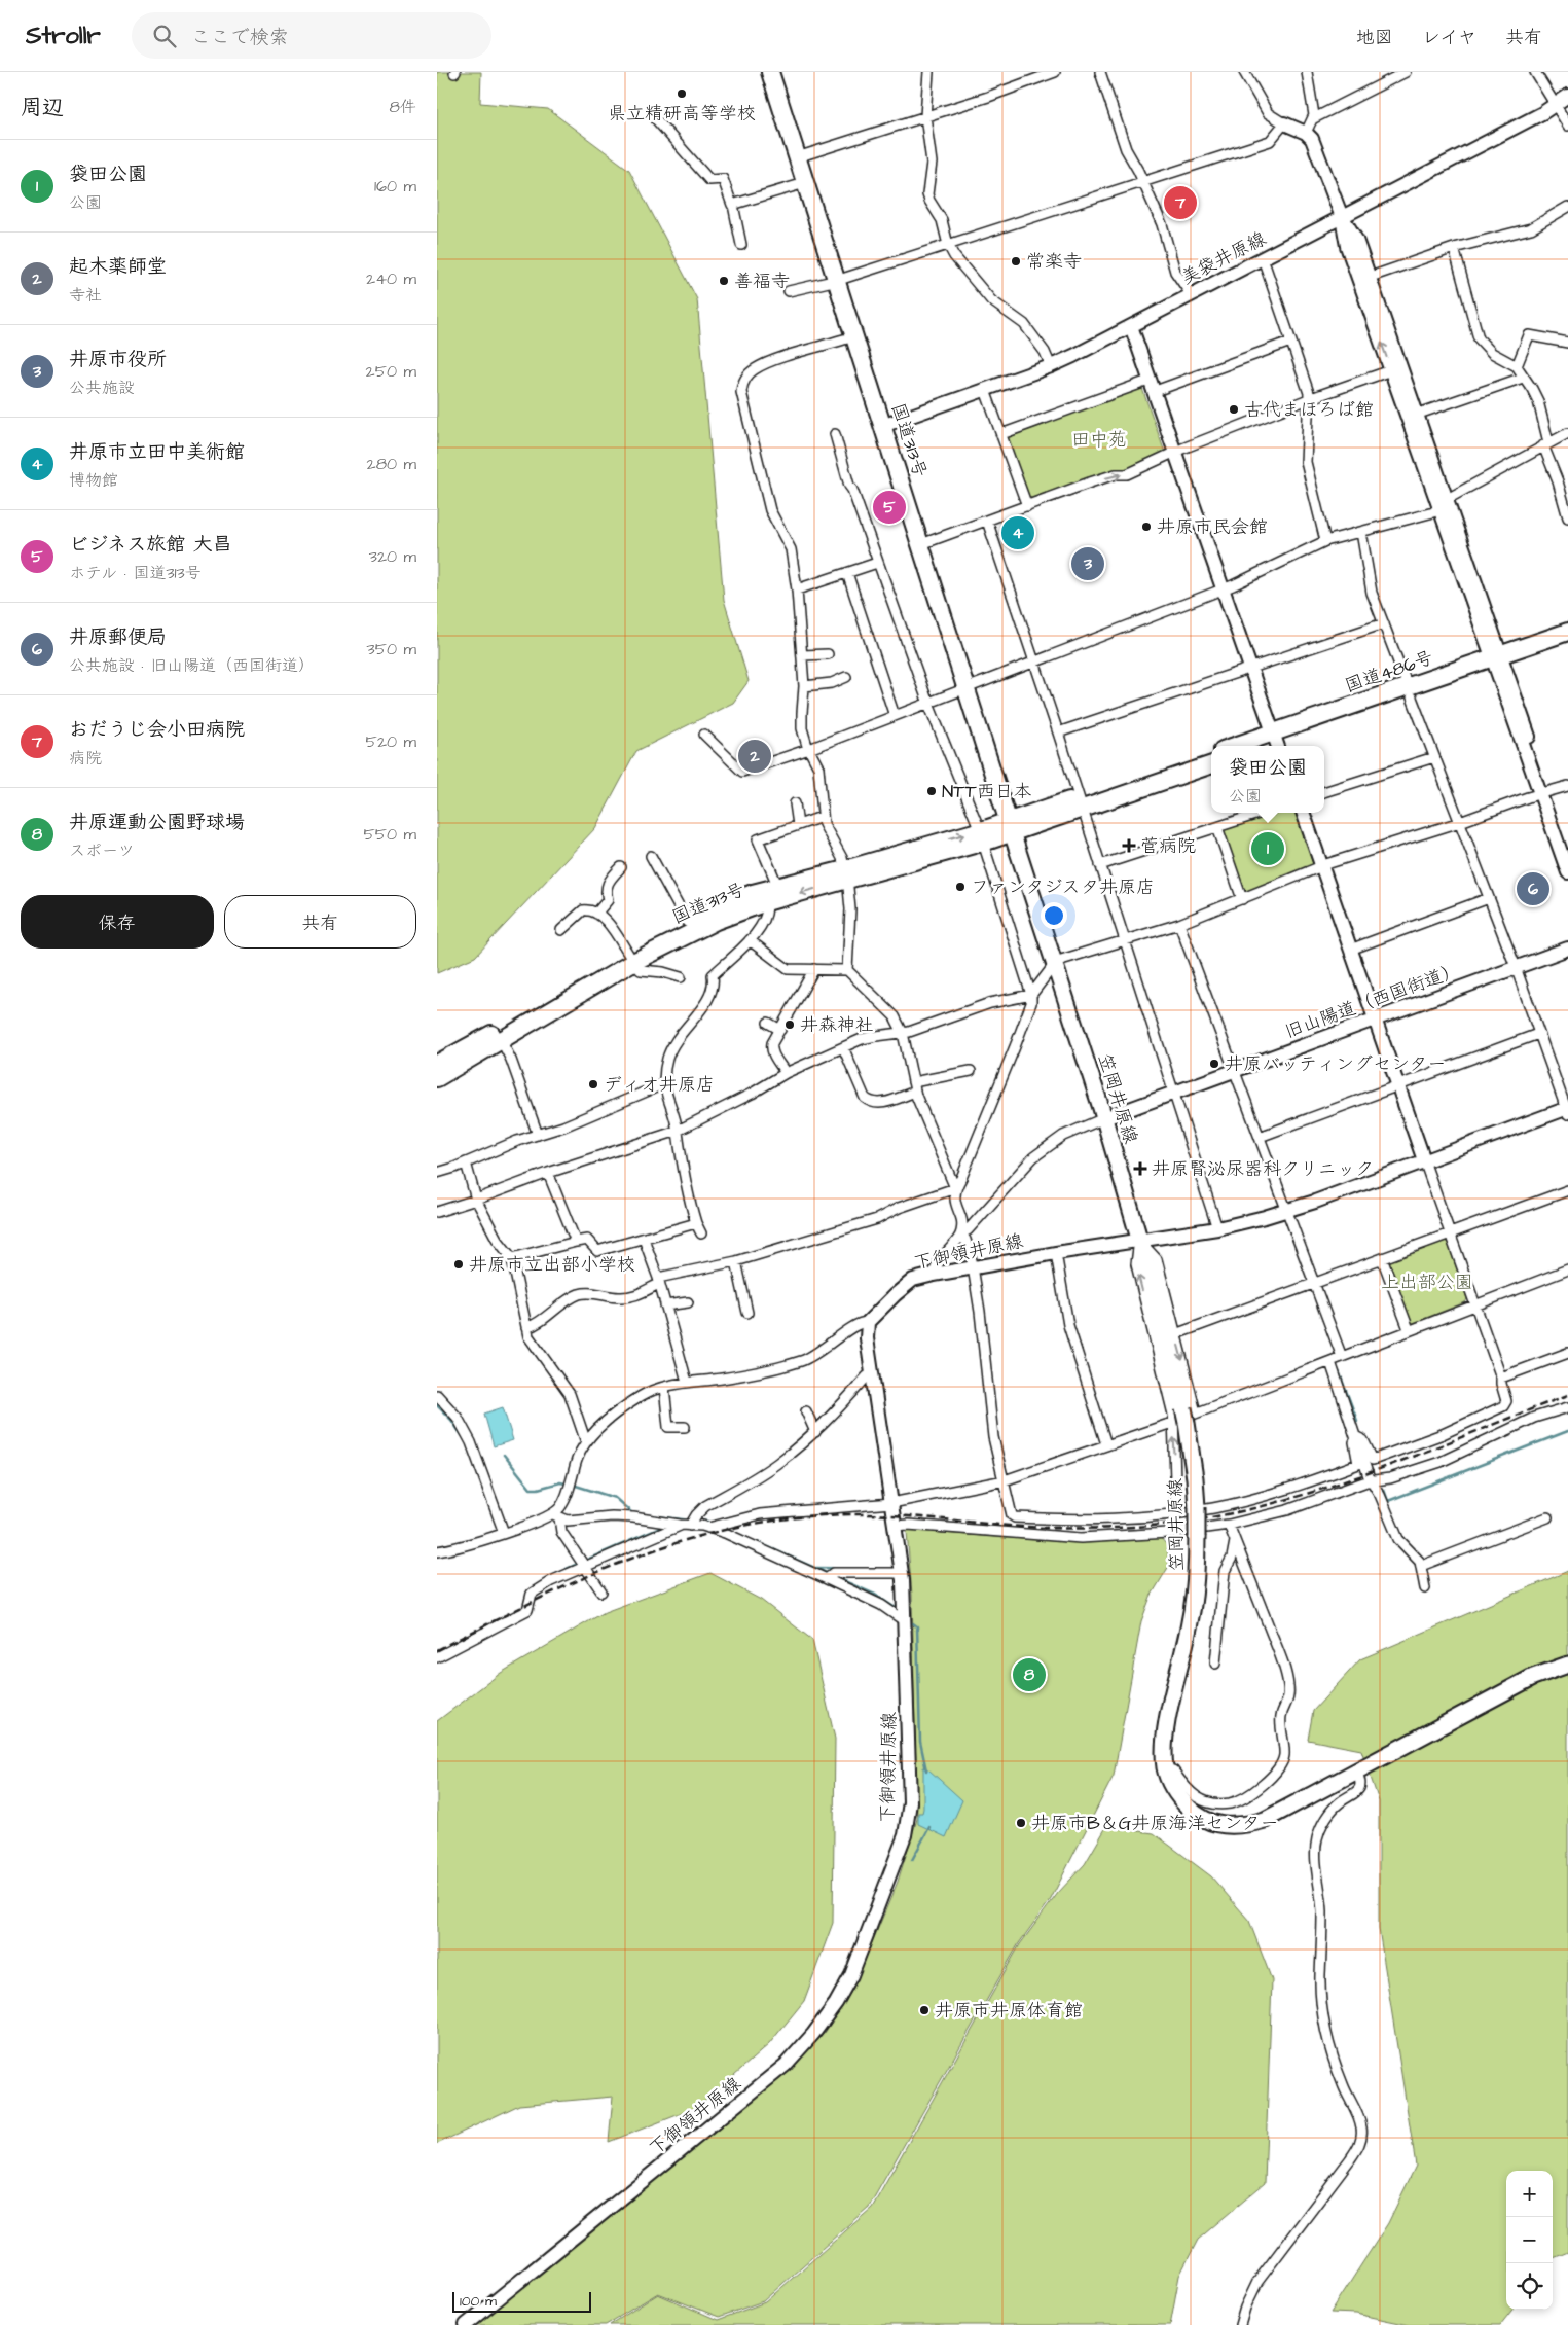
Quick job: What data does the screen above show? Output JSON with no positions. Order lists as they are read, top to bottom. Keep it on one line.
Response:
{"streets":{"highway":["国道313号","国道486号"],"main road":["笠岡井原線"],"street":["美袋井原線","旧山陽道（西国街道）","下御領井原線"]},"crossings":[["美袋井原線","国道313号"],["国道313号","笠岡井原線"],["旧山陽道（西国街道）","笠岡井原線"],["旧山陽道（西国街道）","下御領井原線"],["笠岡井原線","下御領井原線"]],"parks":["田中苑","上出部公園"],"places":{"other":["県立精研高等学校","常楽寺","善福寺","古代まほろば館","井原市民会館","NTT西日本","ファンタジスタ井原店","井森神社","井原バッティングセンター","ディオ井原店","井原市立出部小学校","井原市B＆G井原海洋センター","井原市井原体育館"],"health":["菅病院","井原腎泌尿器科クリニック"]},"scale_bar":"100 m","page":{"header":"Strollr","search":"ここで検索","nav":["地図","レイヤ","共有"],"heading":["周辺","8件"],"list":[{"mark":"1","name":"袋田公園","note":"公園","value":"160 m"},{"mark":"2","name":"起木薬師堂","note":"寺社","value":"240 m"},{"mark":"3","name":"井原市役所","note":"公共施設","value":"250 m"},{"mark":"4","name":"井原市立田中美術館","note":"博物館","value":"280 m"},{"mark":"5","name":"ビジネス旅館 大昌","note":"ホテル · 国道313号","value":"320 m"},{"mark":"6","name":"井原郵便局","note":"公共施設 · 旧山陽道（西国街道）","value":"350 m"},{"mark":"7","name":"おだうじ会小田病院","note":"病院","value":"520 m"},{"mark":"8","name":"井原運動公園野球場","note":"スポーツ","value":"550 m"}],"pins":["7","5","4","3","2","1","6","8"],"popup":["袋田公園","公園"],"buttons":["保存","共有"],"map_buttons":["+","−"],"scale":"100 m"}}
